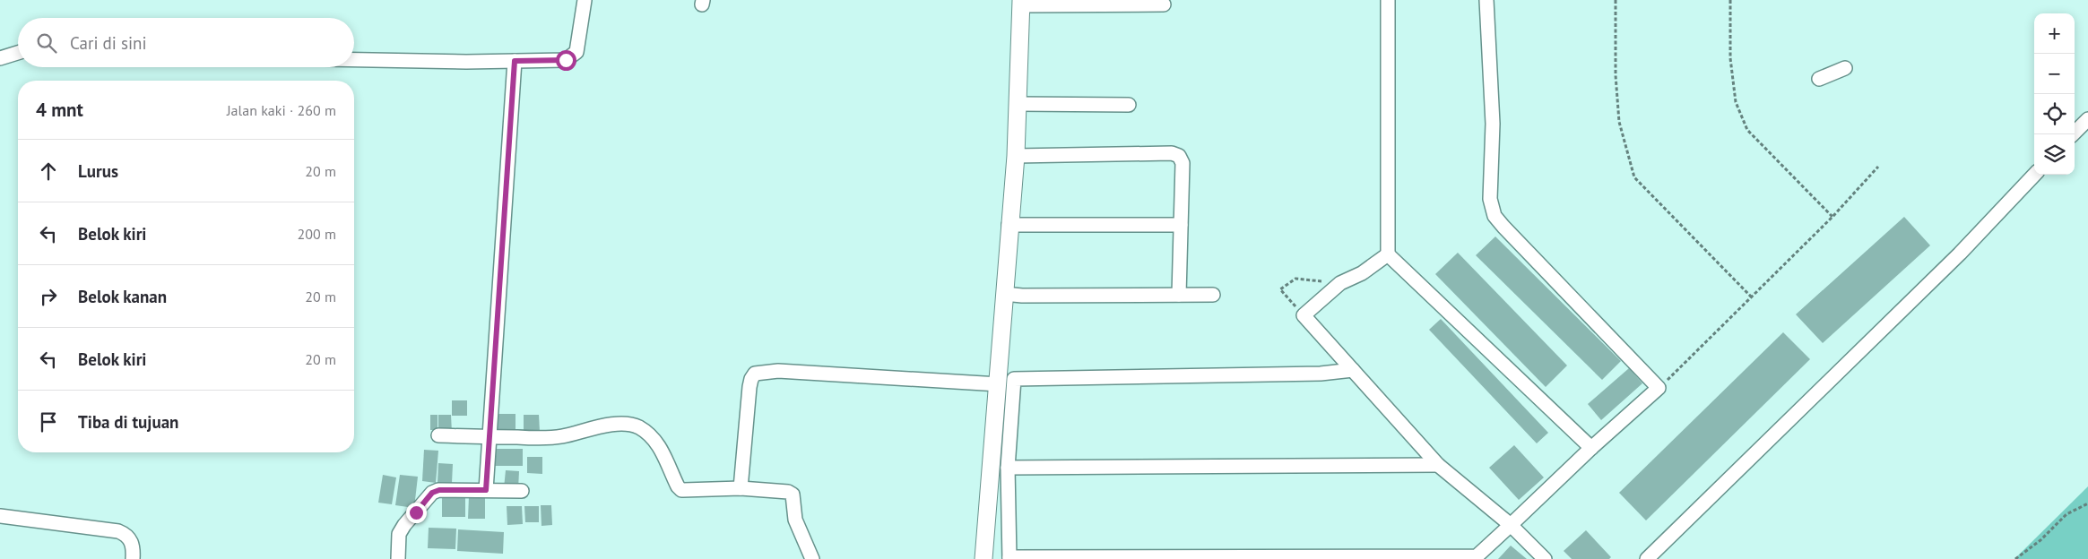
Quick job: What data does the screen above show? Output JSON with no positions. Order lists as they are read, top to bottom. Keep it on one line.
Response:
{"page":{"map_buttons":["+","−"],"search":"Cari di sini","heading":["4 mnt","Jalan kaki · 260 m"],"list":[["Lurus","20 m"],["Belok kiri","200 m"],["Belok kanan","20 m"],["Belok kiri","20 m"],"Tiba di tujuan"]}}
